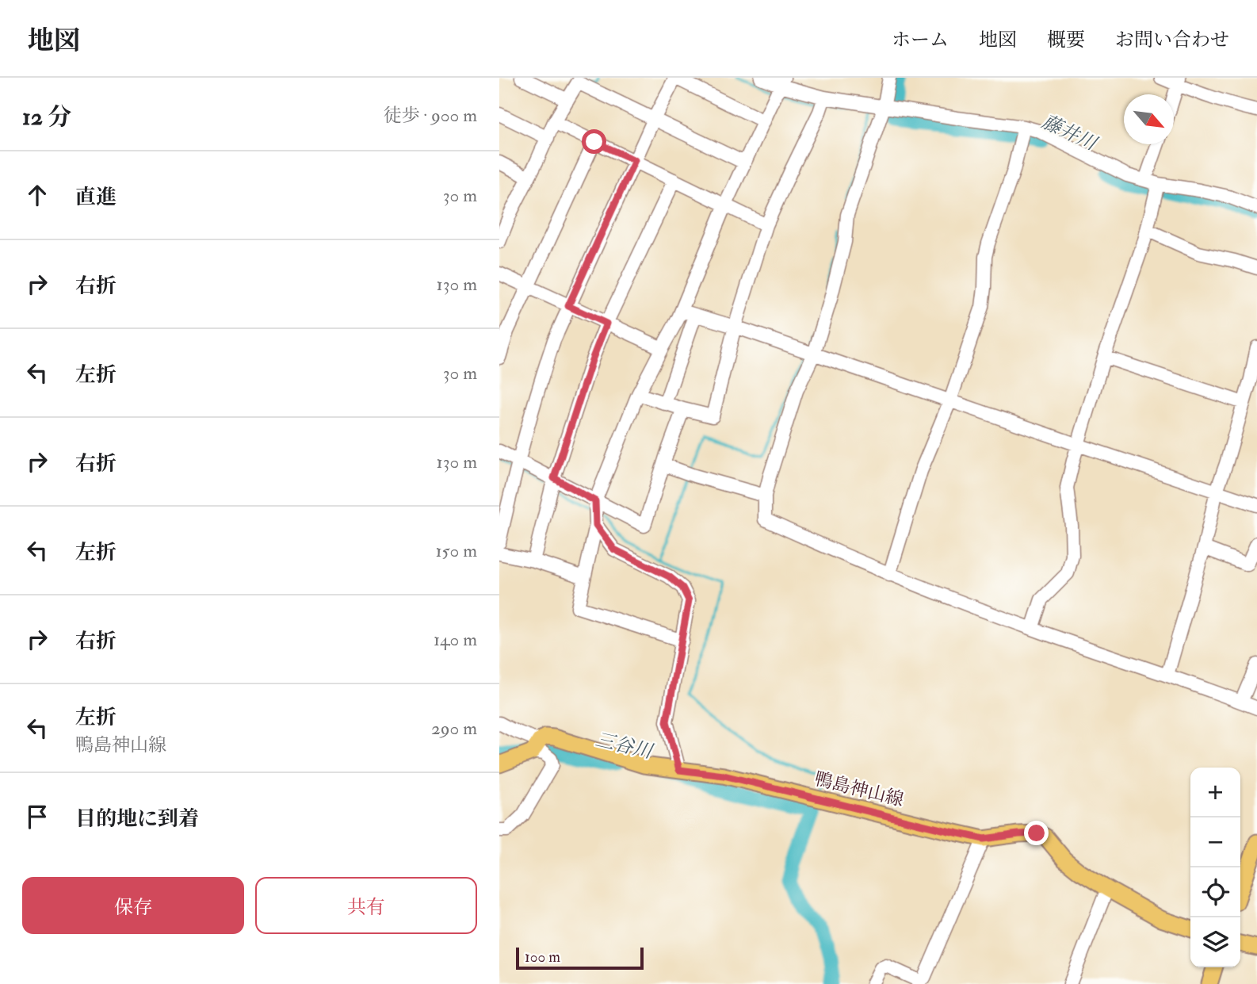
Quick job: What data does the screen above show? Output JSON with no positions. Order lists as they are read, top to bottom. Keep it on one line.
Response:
{"streets":{"main road":["鴨島神山線"]},"water":["藤井川","三谷川"],"scale_bar":"100 m","north":"bottom right","page":{"header":"地図","nav":["ホーム","地図","概要","お問い合わせ"],"heading":["12 分","徒歩 · 900 m"],"list":[["直進","30 m"],["右折","130 m"],["左折","30 m"],["右折","130 m"],["左折","150 m"],["右折","140 m"],["左折","鴨島神山線","290 m"],"目的地に到着"],"map_buttons":["+","−"],"buttons":["保存","共有"],"scale":"100 m"}}
